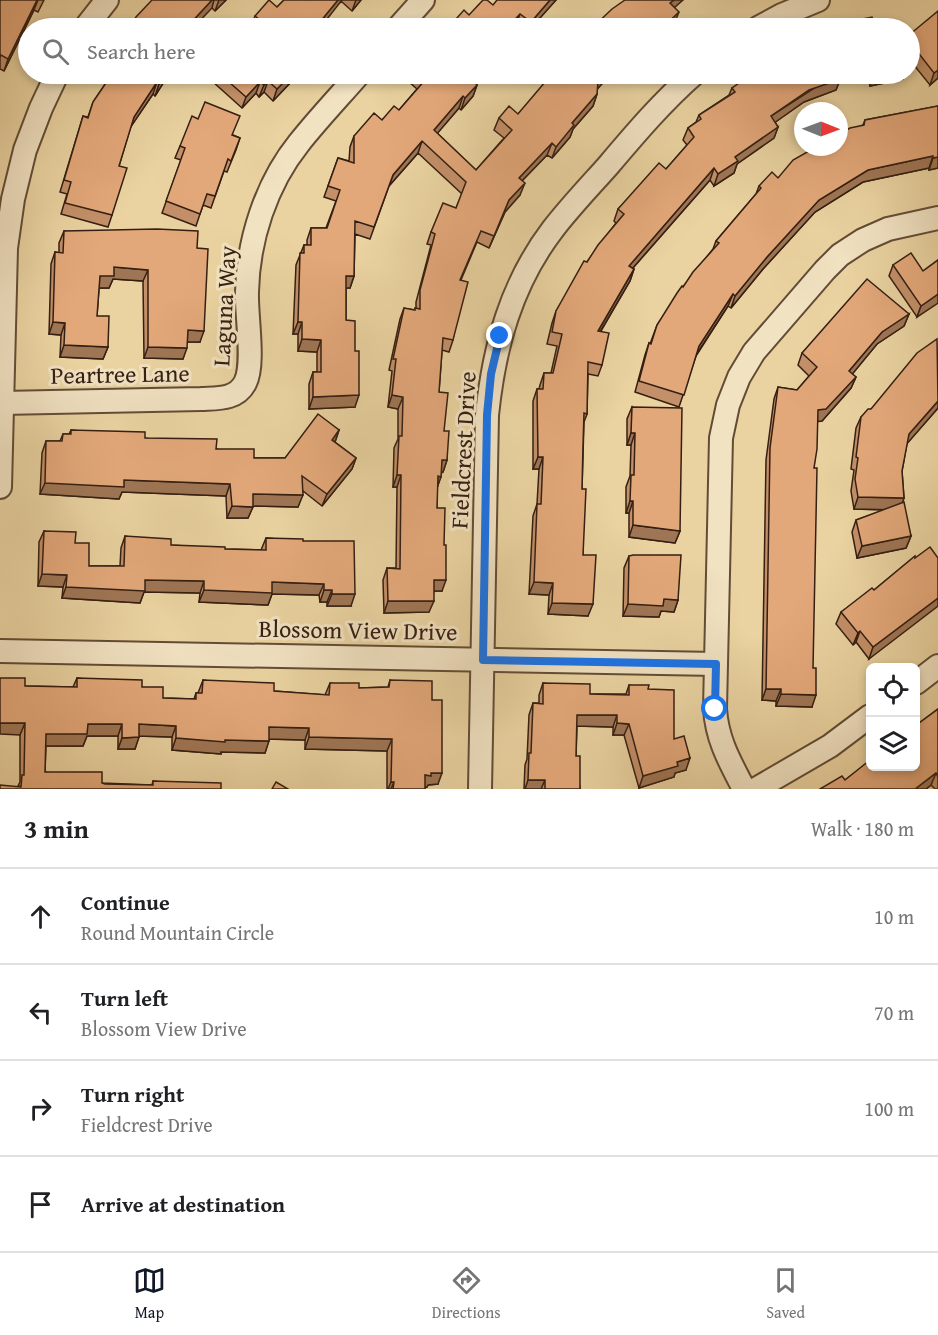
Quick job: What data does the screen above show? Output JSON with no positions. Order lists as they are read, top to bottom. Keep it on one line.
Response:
{"streets":{"street":["Laguna Way","Peartree Lane","Fieldcrest Drive","Blossom View Drive"]},"crossings":[["Laguna Way","Peartree Lane"],["Fieldcrest Drive","Blossom View Drive"]],"north":"right","page":{"search":"Search here","heading":["3 min","Walk · 180 m"],"list":[["Continue","Round Mountain Circle","10 m"],["Turn left","Blossom View Drive","70 m"],["Turn right","Fieldcrest Drive","100 m"],"Arrive at destination"],"nav":["Map","Directions","Saved"]}}
